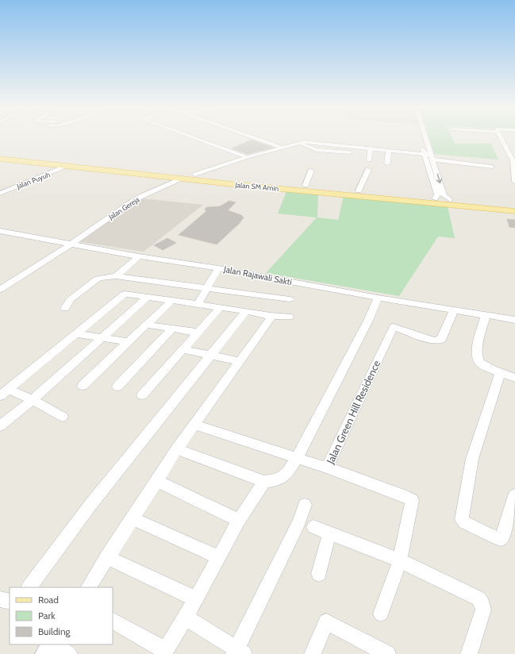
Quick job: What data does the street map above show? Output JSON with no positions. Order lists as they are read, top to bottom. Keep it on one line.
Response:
{"streets":{"main road":["Jalan SM Amin"],"street":["Jalan Puyuh","Jalan Gereja","Jalan Rajawali Sakti","Jalan Green Hill Residence"]},"crossings":[["Jalan Puyuh","Jalan SM Amin"],["Jalan SM Amin","Jalan Gereja"],["Jalan Gereja","Jalan Rajawali Sakti"],["Jalan Rajawali Sakti","Jalan Green Hill Residence"]],"legend":["Road","Park","Building"]}
